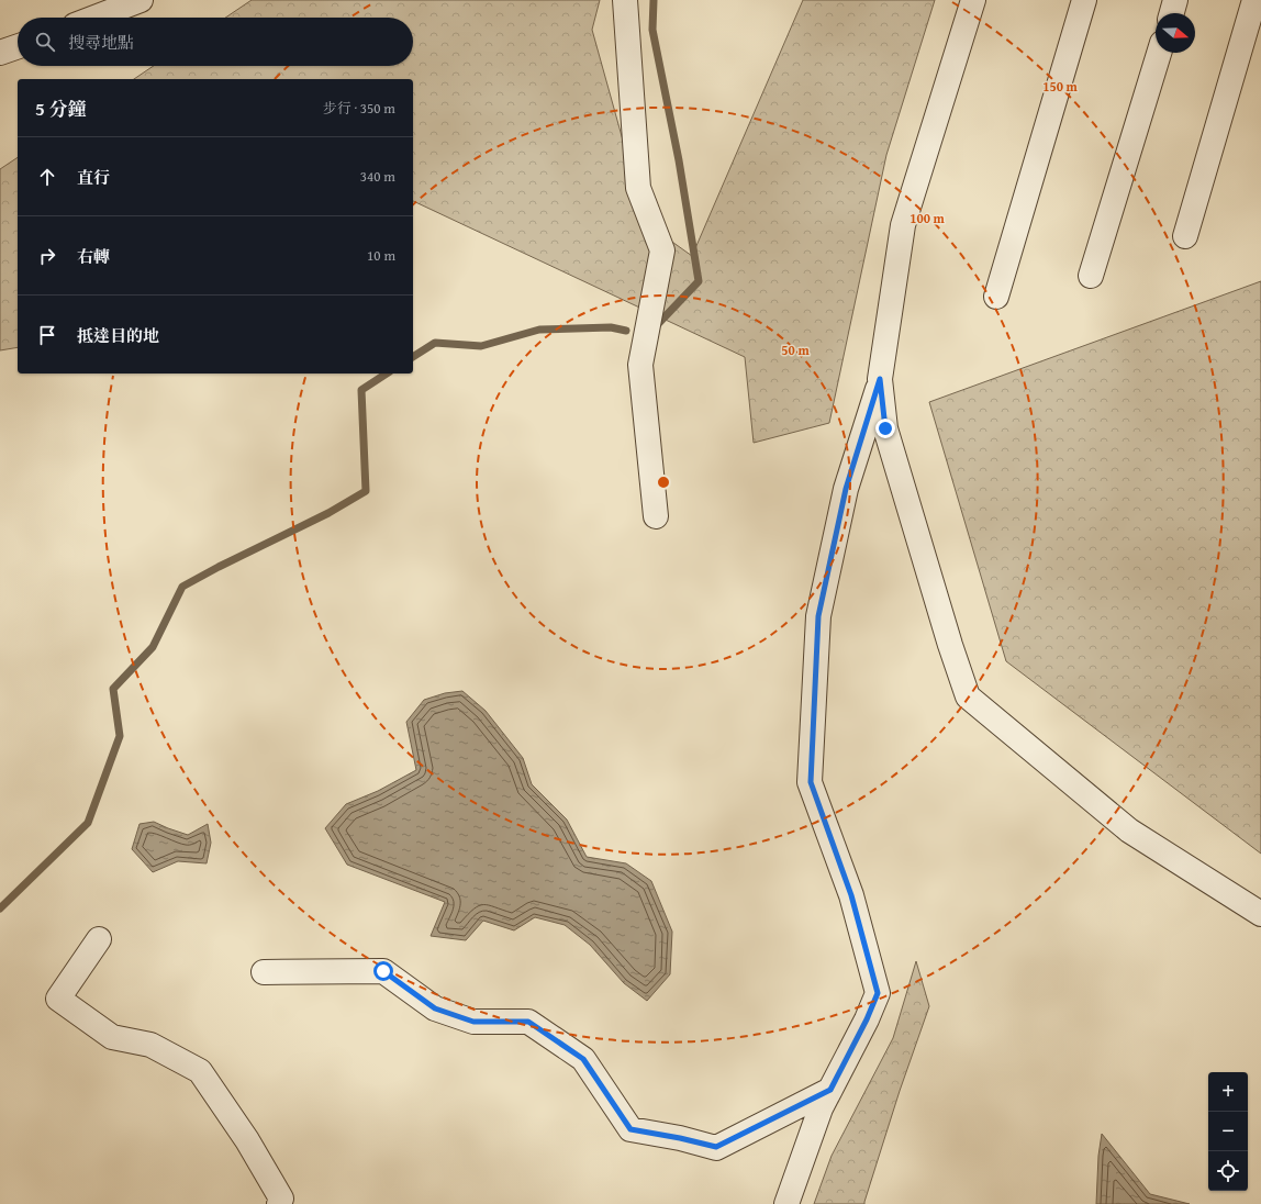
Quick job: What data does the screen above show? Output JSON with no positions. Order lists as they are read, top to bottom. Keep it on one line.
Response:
{"north":"right","page":{"search":"搜尋地點","heading":["5 分鐘","步行 · 350 m"],"list":[["直行","340 m"],["右轉","10 m"],"抵達目的地"],"map_buttons":["+","−"]},"rings":["150 m","100 m","50 m"]}
